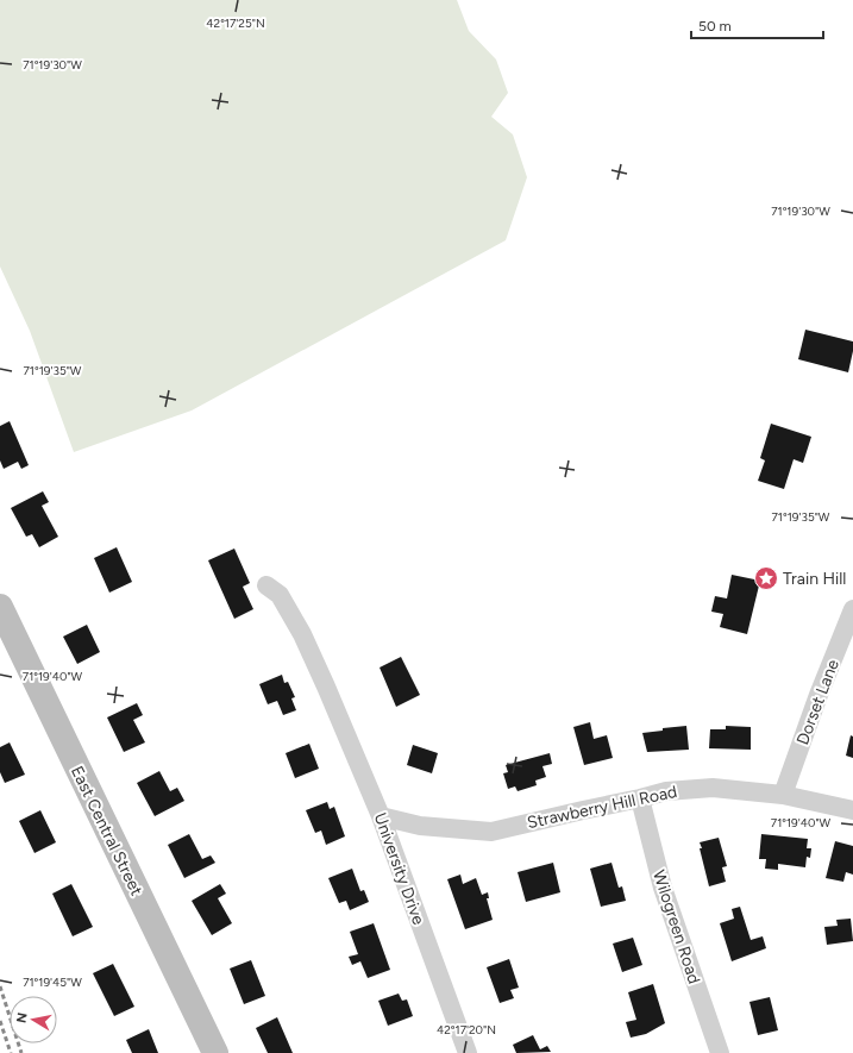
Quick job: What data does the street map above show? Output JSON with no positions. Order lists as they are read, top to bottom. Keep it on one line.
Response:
{"streets":{"main road":["East Central Street"],"street":["Dorset Lane","Strawberry Hill Road","University Drive","Wilogreen Road"]},"crossings":[["Dorset Lane","Strawberry Hill Road"],["Strawberry Hill Road","University Drive"],["Strawberry Hill Road","Wilogreen Road"]],"places":{"place":["Train Hill"]},"scale_bar":"50 m","north":"left","coordinates":["42°17'25\"N","71°19'30\"W","71°19'35\"W","71°19'40\"W","71°19'45\"W","42°17'20\"N"]}
